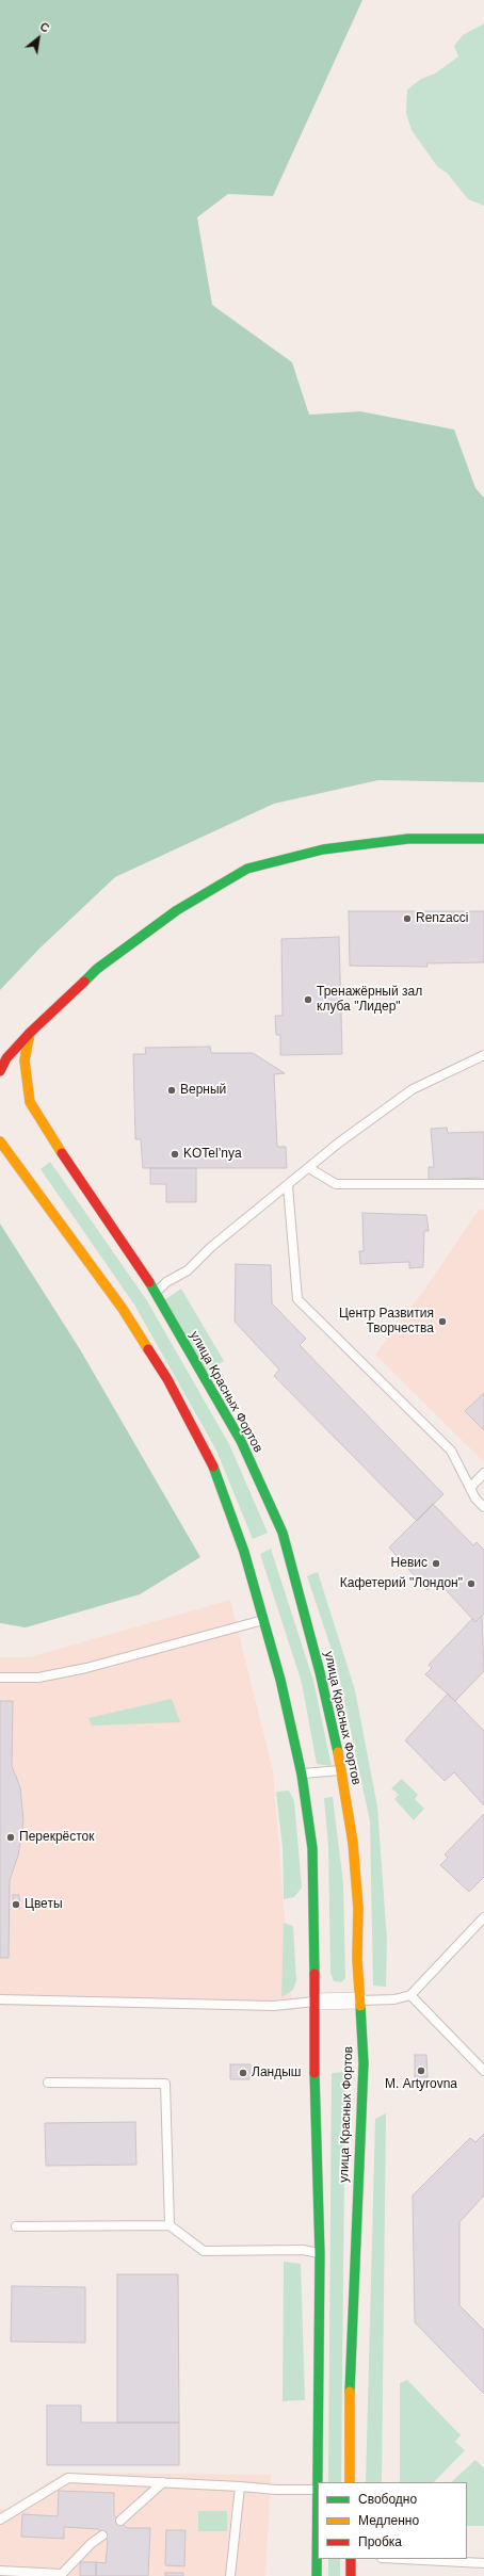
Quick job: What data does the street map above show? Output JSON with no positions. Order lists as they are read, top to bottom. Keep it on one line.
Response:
{"streets":{"street":["улица Красных Фортов"]},"places":["Renzacci","Тренажёрный зал клуба \"Лидер\"","Верный","KOTel’nya","Центр Развития Творчества","Невис","Кафетерий \"Лондон\"","Перекрёсток","Цветы","M. Artyrovna","Ландыш"],"legend":["Свободно","Медленно","Пробка"],"north":"top right"}
